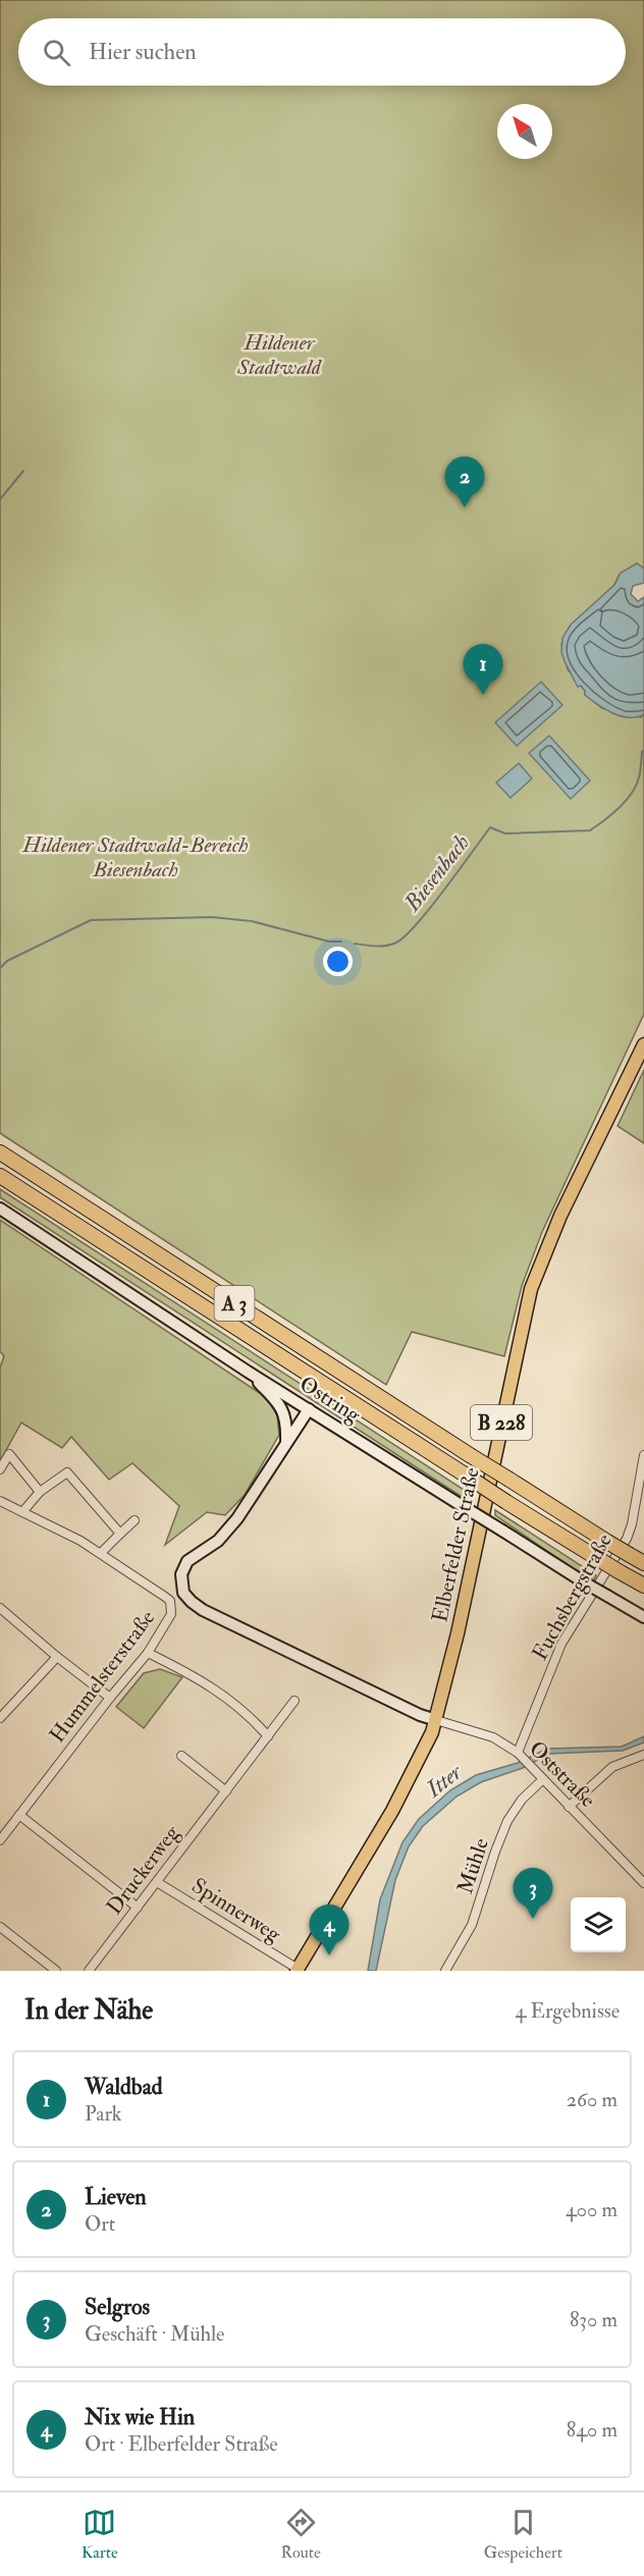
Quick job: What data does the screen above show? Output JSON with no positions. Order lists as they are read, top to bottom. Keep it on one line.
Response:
{"streets":{"highway":["A 3"],"main road":["Ostring","B 228","Elberfelder Straße"],"street":["Fuchsbergstraße","Hummelsterstraße","Oststraße","Mühle","Druckerweg","Spinnerweg"]},"crossings":[["Elberfelder Straße","Oststraße"],["Elberfelder Straße","Spinnerweg"],["Fuchsbergstraße","Oststraße"],["Oststraße","Mühle"],["Druckerweg","Spinnerweg"]],"water":["Biesenbach","Itter"],"parks":["Hildener Stadtwald","Hildener Stadtwald-Bereich Biesenbach"],"north":"top left","page":{"search":"Hier suchen","pins":["2","1","3","4"],"heading":["In der Nähe","4 Ergebnisse"],"list":[{"mark":"1","name":"Waldbad","note":"Park","value":"260 m"},{"mark":"2","name":"Lieven","note":"Ort","value":"400 m"},{"mark":"3","name":"Selgros","note":"Geschäft · Mühle","value":"830 m"},{"mark":"4","name":"Nix wie Hin","note":"Ort · Elberfelder Straße","value":"840 m"}],"nav":["Karte","Route","Gespeichert"]}}
